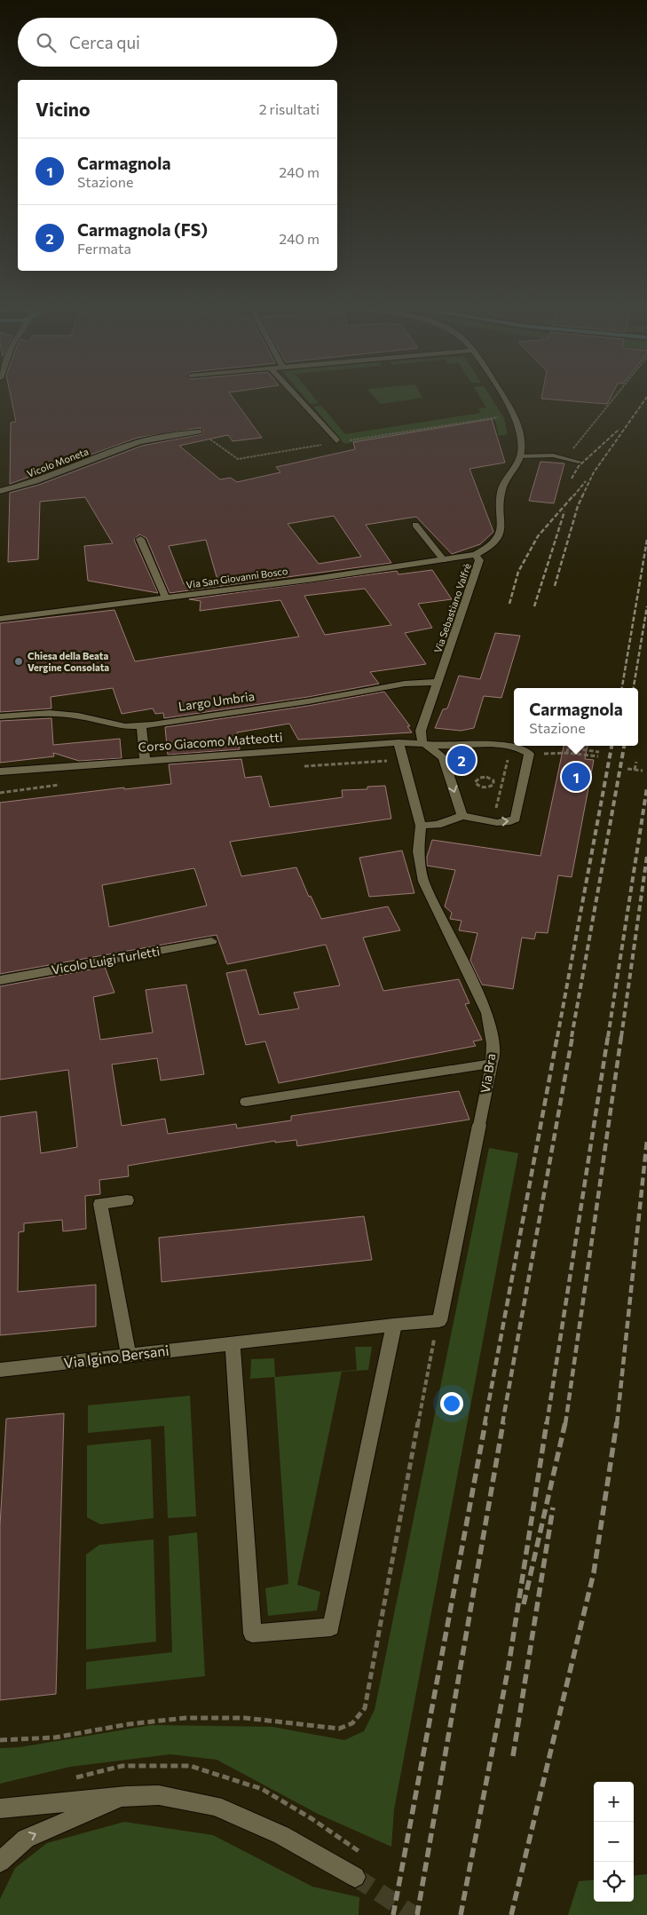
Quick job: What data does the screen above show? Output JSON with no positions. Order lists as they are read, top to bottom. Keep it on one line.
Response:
{"streets":{"street":["Vicolo Moneta","Via San Giovanni Bosco","Via Sebastiano Valfrè","Largo Umbria","Corso Giacomo Matteotti","Vicolo Luigi Turletti","Via Bra","Via Igino Bersani"]},"crossings":[["Via San Giovanni Bosco","Via Sebastiano Valfrè"],["Via Sebastiano Valfrè","Largo Umbria"],["Via Sebastiano Valfrè","Corso Giacomo Matteotti"],["Corso Giacomo Matteotti","Via Bra"],["Via Bra","Via Igino Bersani"]],"places":["Chiesa della Beata Vergine Consolata"],"page":{"search":"Cerca qui","heading":["Vicino","2 risultati"],"list":[{"mark":"1","name":"Carmagnola","note":"Stazione","value":"240 m"},{"mark":"2","name":"Carmagnola (FS)","note":"Fermata","value":"240 m"}],"popup":["Carmagnola","Stazione"],"pins":["2","1"],"map_buttons":["+","−"]}}
